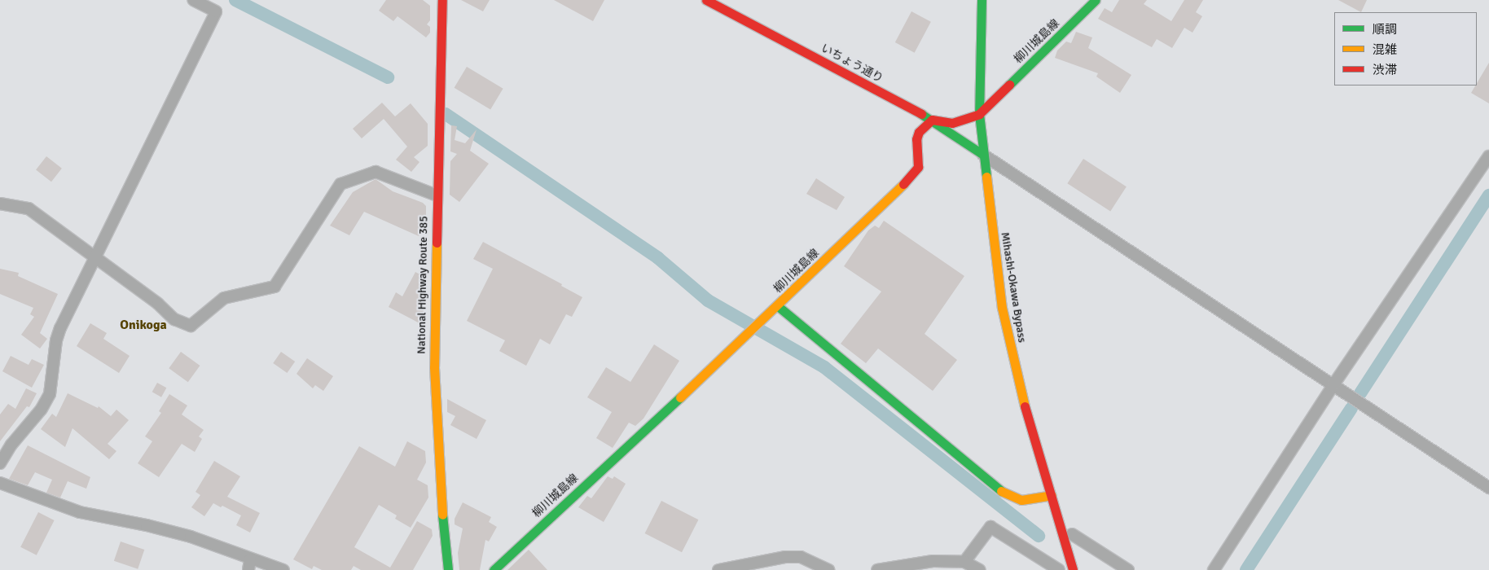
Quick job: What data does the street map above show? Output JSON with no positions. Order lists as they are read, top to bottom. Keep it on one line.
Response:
{"streets":{"main road":["柳川城島線","いちょう通り","National Highway Route 385","Mihashi-Okawa Bypass"]},"crossings":[["柳川城島線","いちょう通り"],["柳川城島線","Mihashi-Okawa Bypass"],["いちょう通り","Mihashi-Okawa Bypass"]],"districts":["Onikoga"],"legend":["順調","混雑","渋滞"]}
